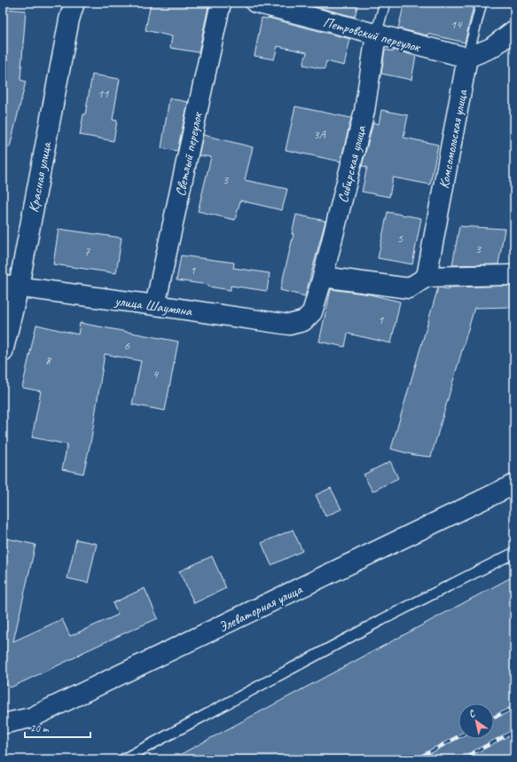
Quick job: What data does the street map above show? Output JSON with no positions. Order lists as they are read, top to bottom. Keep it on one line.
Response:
{"streets":{"street":["Петровский переулок","Комсомольская улица","Светлый переулок","Сибирская улица","Красная улица","улица Шаумяна","Элеваторная улица"]},"crossings":[["Петровский переулок","Комсомольская улица"],["Петровский переулок","Сибирская улица"],["Светлый переулок","улица Шаумяна"],["Сибирская улица","улица Шаумяна"],["Красная улица","улица Шаумяна"]],"house_numbers":["14","11","3А","3","5","3","7","1","1","6","8","4"],"scale_bar":"20 m","north":"top left"}
